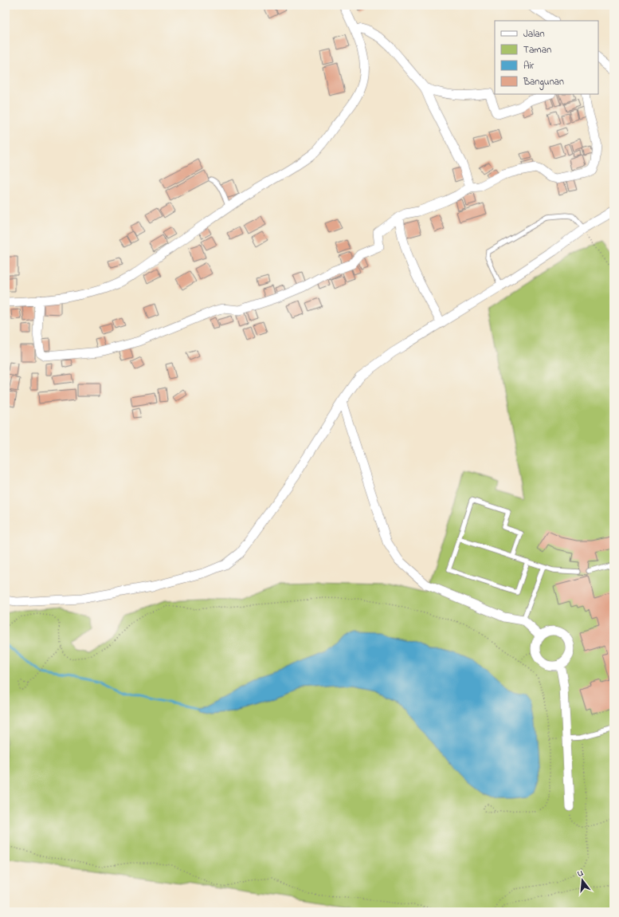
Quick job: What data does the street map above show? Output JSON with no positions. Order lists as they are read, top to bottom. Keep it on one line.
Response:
{"legend":["Jalan","Taman","Air","Bangunan"],"north":"top"}
